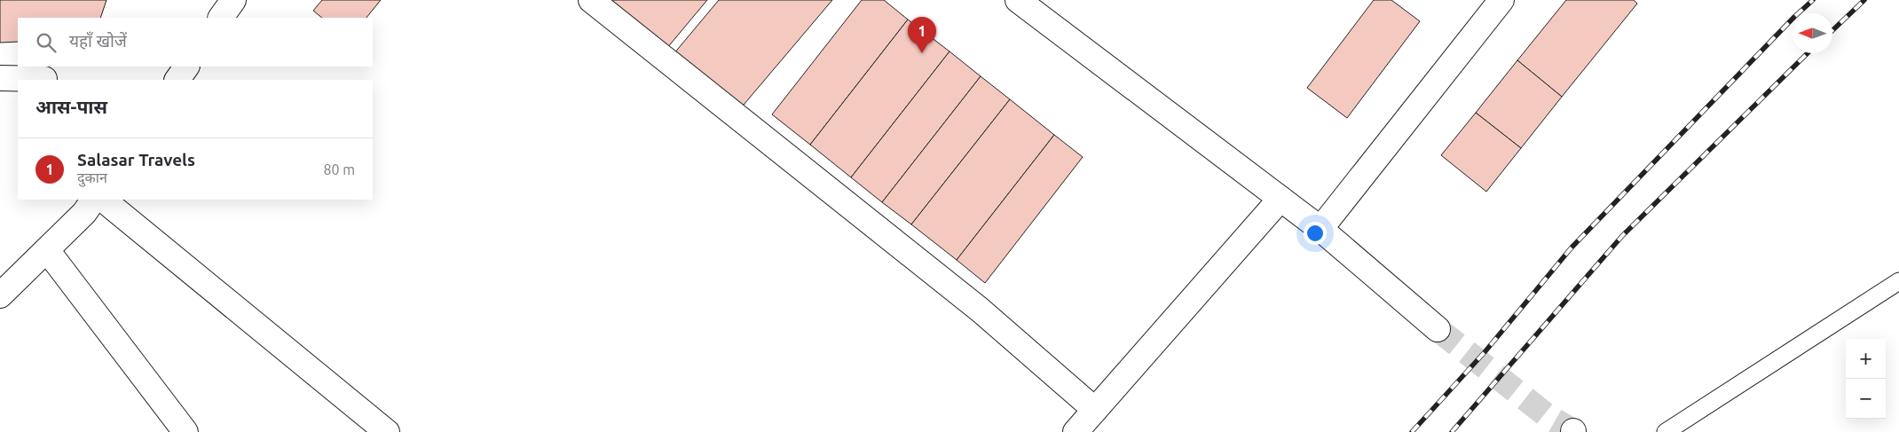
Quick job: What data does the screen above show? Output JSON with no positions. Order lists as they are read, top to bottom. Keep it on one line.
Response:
{"north":"left","page":{"pins":"1","search":"यहाँ खोजें","heading":"आस-पास","list":[{"mark":"1","name":"Salasar Travels","note":"दुकान","value":"80 m"}],"map_buttons":["+","−"]}}
